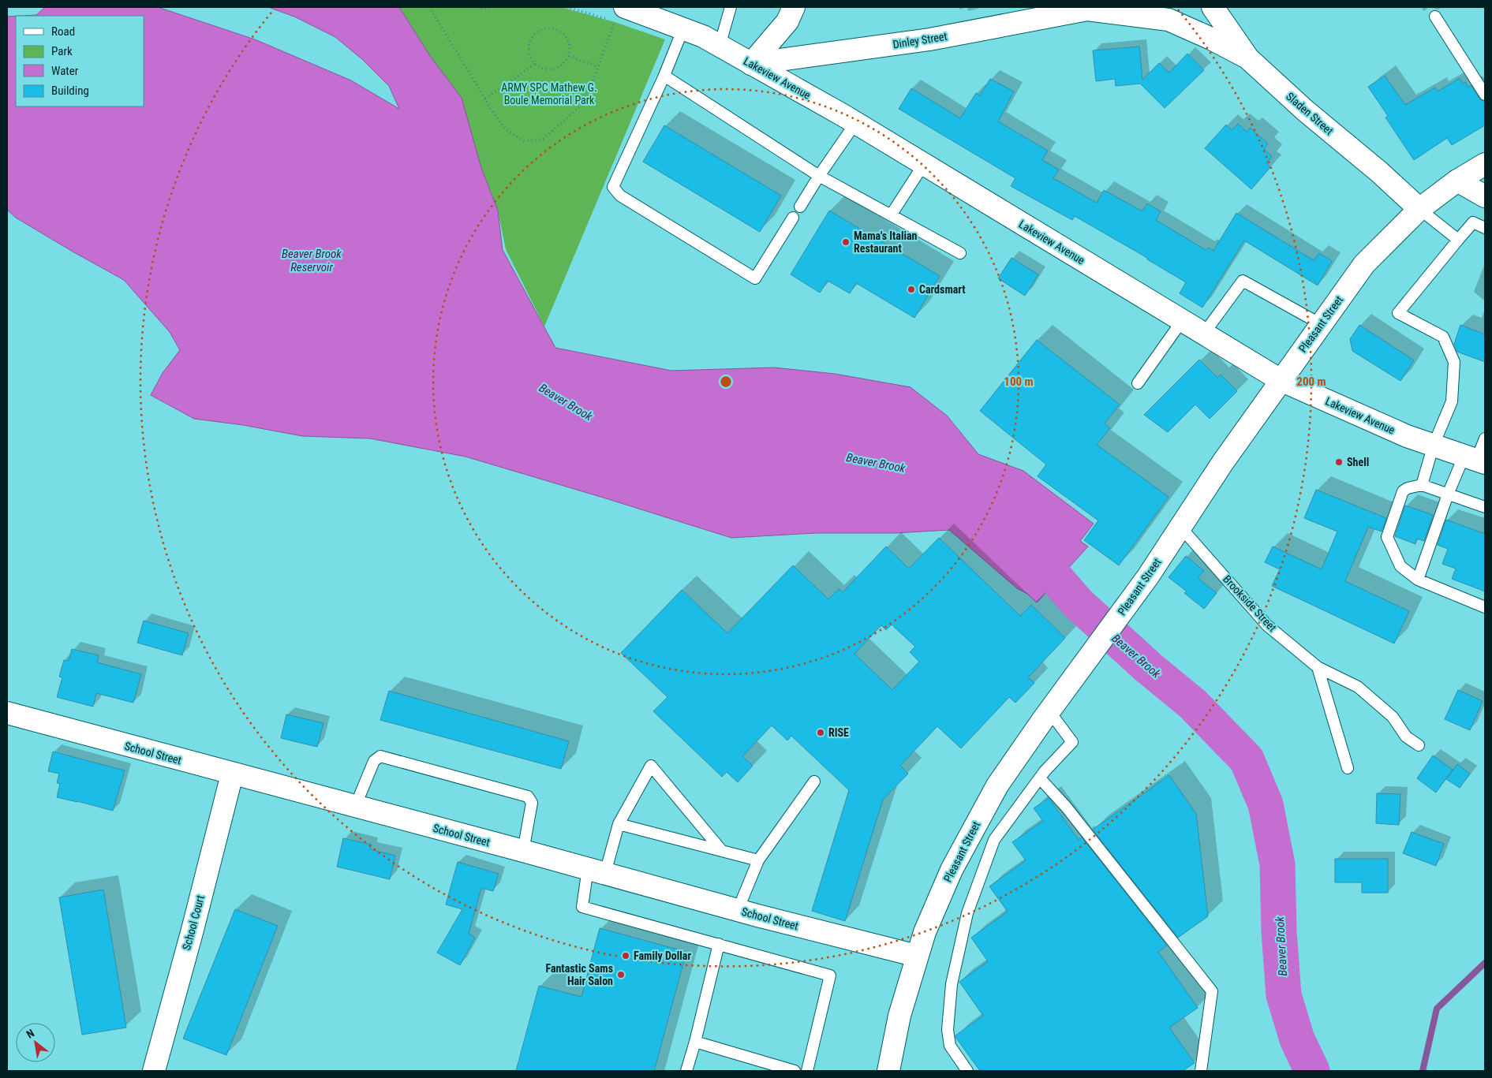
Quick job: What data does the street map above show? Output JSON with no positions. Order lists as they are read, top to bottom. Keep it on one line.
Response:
{"streets":{"street":["Dinley Street","Lakeview Avenue","Sladen Street","Pleasant Street","School Street","School Court"],"lane":["Brookside Street"]},"crossings":[["Dinley Street","Lakeview Avenue"],["Dinley Street","Sladen Street"],["Lakeview Avenue","Pleasant Street"],["Sladen Street","Pleasant Street"],["Pleasant Street","Brookside Street"],["Pleasant Street","School Street"],["School Street","School Court"]],"water":["Beaver Brook Reservoir","Beaver Brook"],"parks":["ARMY SPC Mathew G. Boule Memorial Park"],"places":["Mama's Italian Restaurant","Cardsmart","Shell","RISE","Family Dollar","Fantastic Sams Hair Salon"],"legend":["Road","Park","Water","Building"],"north":"top left","rings":["100 m","200 m"]}
